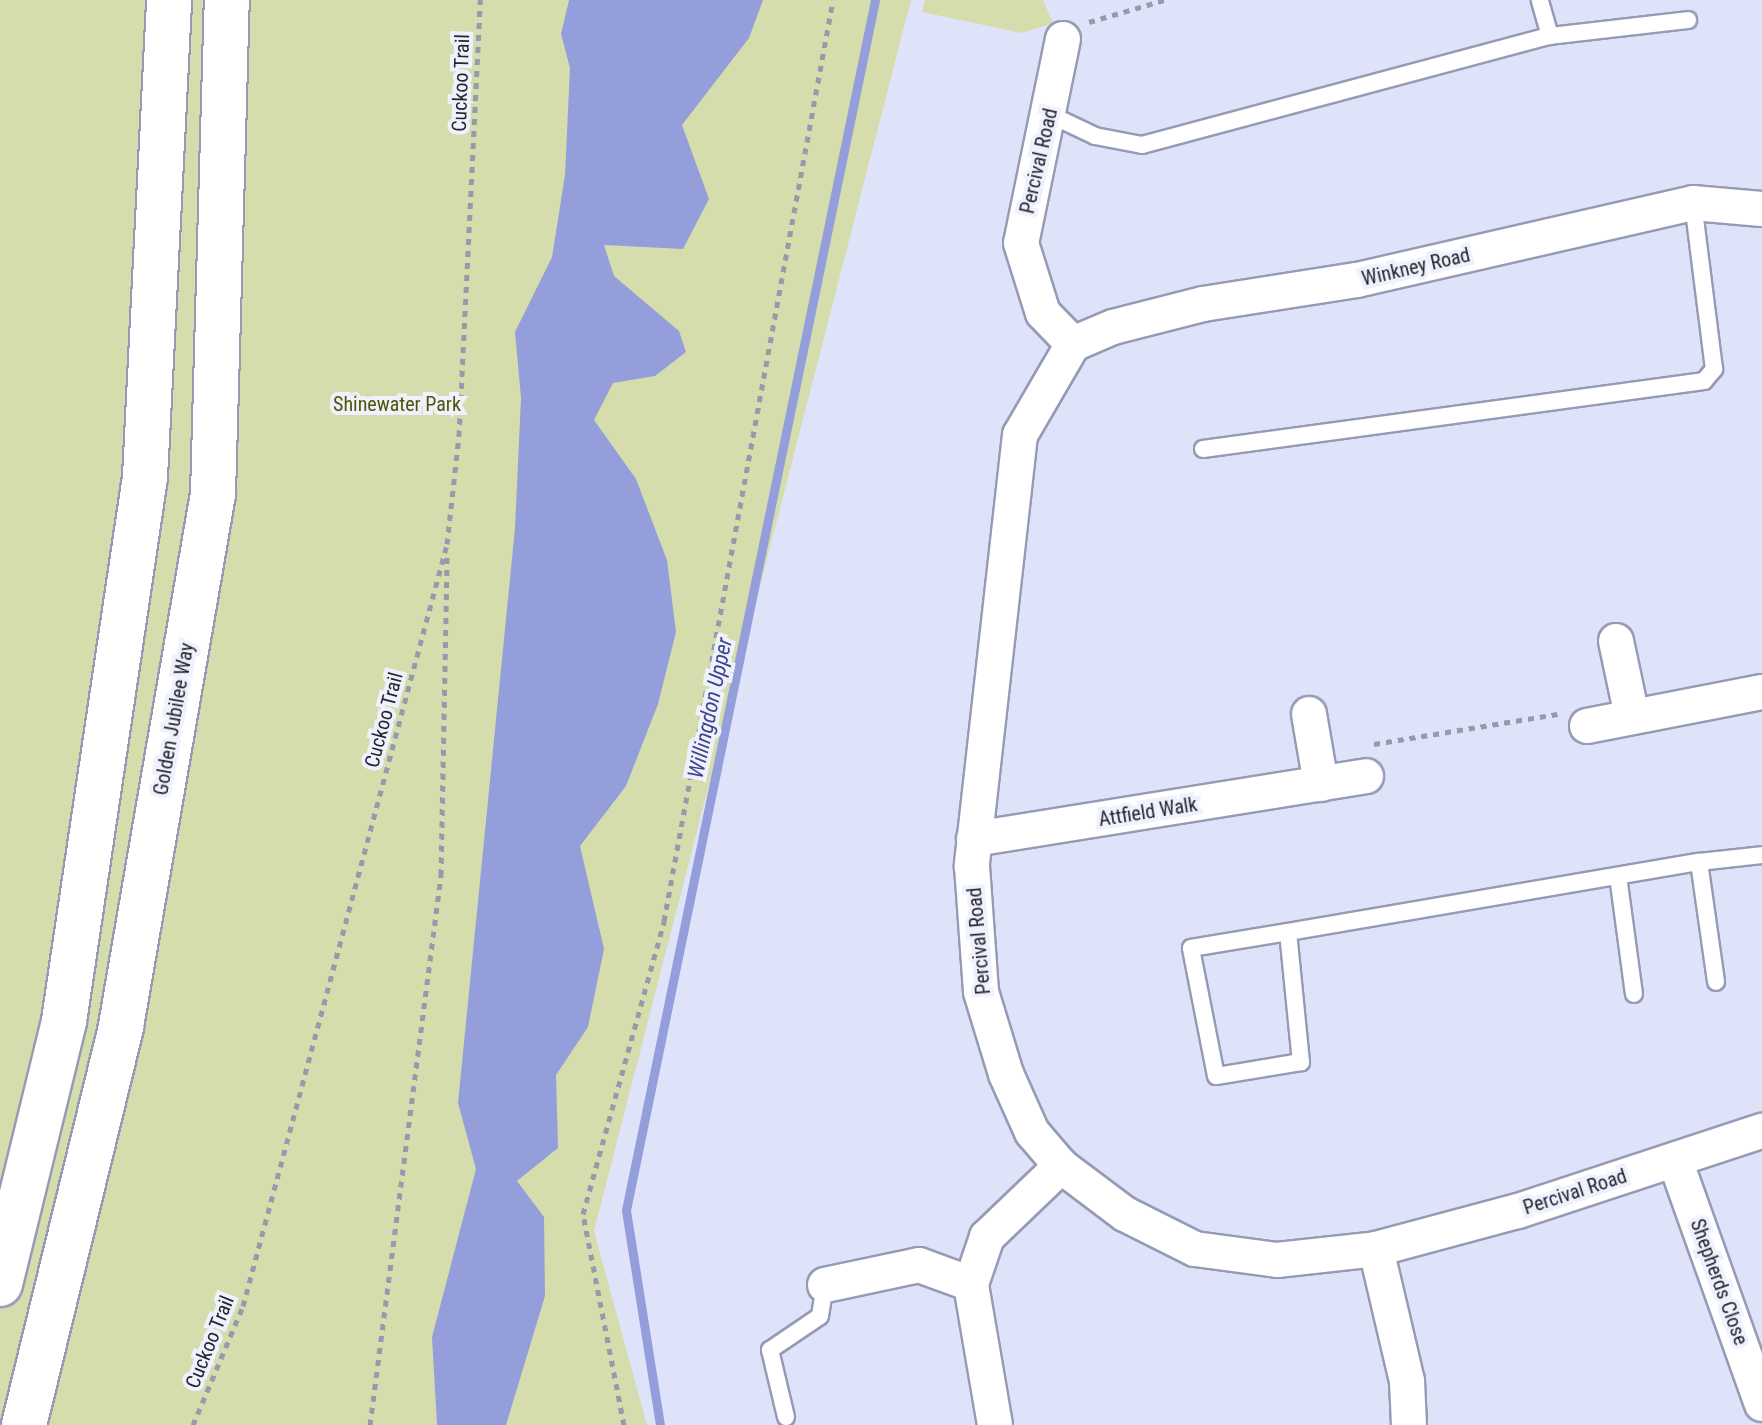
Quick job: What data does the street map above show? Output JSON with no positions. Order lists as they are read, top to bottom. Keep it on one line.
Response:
{"streets":{"highway":["Golden Jubilee Way"],"street":["Percival Road","Winkney Road","Attfield Walk","Shepherds Close"],"path":["Cuckoo Trail"]},"crossings":[["Percival Road","Winkney Road"],["Percival Road","Attfield Walk"],["Percival Road","Shepherds Close"]],"water":["Willingdon Upper"],"parks":["Shinewater Park"]}
